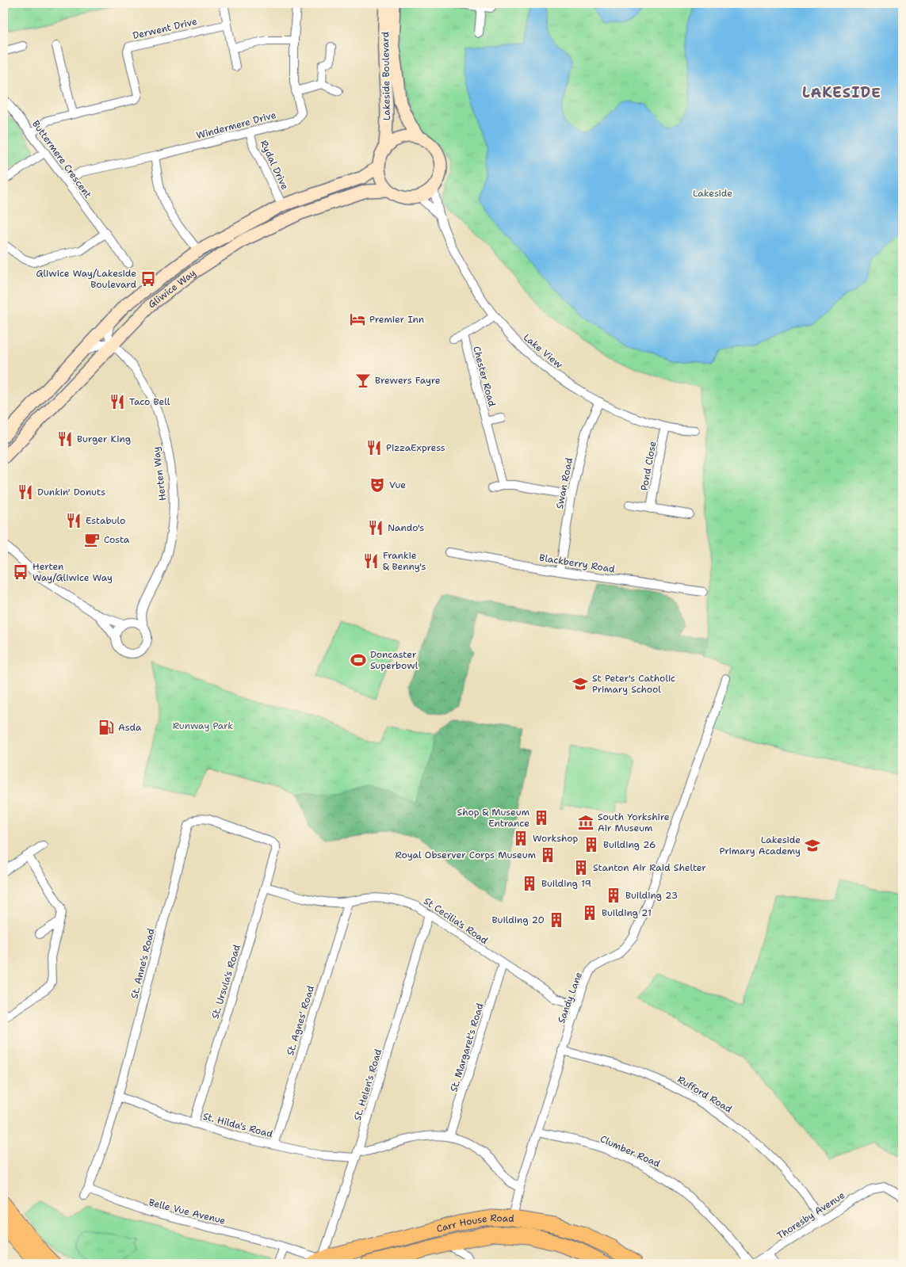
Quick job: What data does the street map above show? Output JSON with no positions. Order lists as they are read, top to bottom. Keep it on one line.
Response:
{"streets":{"highway":["Carr House Road"],"street":["Derwent Drive","Lakeside Boulevard","Windermere Drive","Buttermere Crescent","Rydal Drive","Gliwice Way","Lake View","Chester Road","Pond Close","Herten Way","Swan Road","Blackberry Road","St Cecilia's Road","St. Anne's Road","St. Ursula's Road","Sandy Lane","St. Agnes' Road","St. Margaret's Road","St. Helen's Road","Rufford Road","St. Hilda's Road","Clumber Road","Belle Vue Avenue","Thoresby Avenue"]},"crossings":[["Derwent Drive","Buttermere Crescent"],["Lakeside Boulevard","Gliwice Way"],["Lakeside Boulevard","Lake View"],["Windermere Drive","Buttermere Crescent"],["Windermere Drive","Rydal Drive"],["Rydal Drive","Gliwice Way"],["Gliwice Way","Lake View"],["Gliwice Way","Herten Way"],["Lake View","Chester Road"],["Lake View","Pond Close"],["Lake View","Swan Road"],["Swan Road","Blackberry Road"],["St Cecilia's Road","St. Ursula's Road"],["St Cecilia's Road","Sandy Lane"],["St Cecilia's Road","St. Agnes' Road"],["St Cecilia's Road","St. Margaret's Road"],["St Cecilia's Road","St. Helen's Road"],["St. Anne's Road","St. Ursula's Road"],["St. Anne's Road","St. Hilda's Road"],["St. Anne's Road","Belle Vue Avenue"],["St. Ursula's Road","St. Hilda's Road"],["Sandy Lane","Rufford Road"],["Sandy Lane","St. Hilda's Road"],["Sandy Lane","Clumber Road"],["Sandy Lane","Carr House Road"],["St. Agnes' Road","St. Hilda's Road"],["St. Margaret's Road","St. Hilda's Road"],["St. Helen's Road","St. Hilda's Road"],["St. Helen's Road","Belle Vue Avenue"],["St. Helen's Road","Carr House Road"],["Rufford Road","Thoresby Avenue"],["Clumber Road","Thoresby Avenue"],["Belle Vue Avenue","Carr House Road"]],"districts":["LAKESIDE"],"parks":["Lakeside","Runway Park"],"places":{"bus stop":["Gliwice Way/Lakeside Boulevard","Herten Way/Gliwice Way"],"hotel":["Premier Inn"],"bar":["Brewers Fayre"],"restaurant":["Taco Bell","Burger King","PizzaExpress","Dunkin' Donuts","Estabulo","Nando's","Frankie & Benny's"],"theatre":["Vue"],"cafe":["Costa"],"sports":["Doncaster Superbowl"],"school or university":["St Peter's Catholic Primary School","Lakeside Primary Academy"],"fuel station":["Asda"],"building":["Shop & Museum Entrance","Workshop","Building 26","Royal Observer Corps Museum","Stanton Air Raid Shelter","Building 19","Building 23","Building 21","Building 20"],"museum":["South Yorkshire Air Museum"]}}
